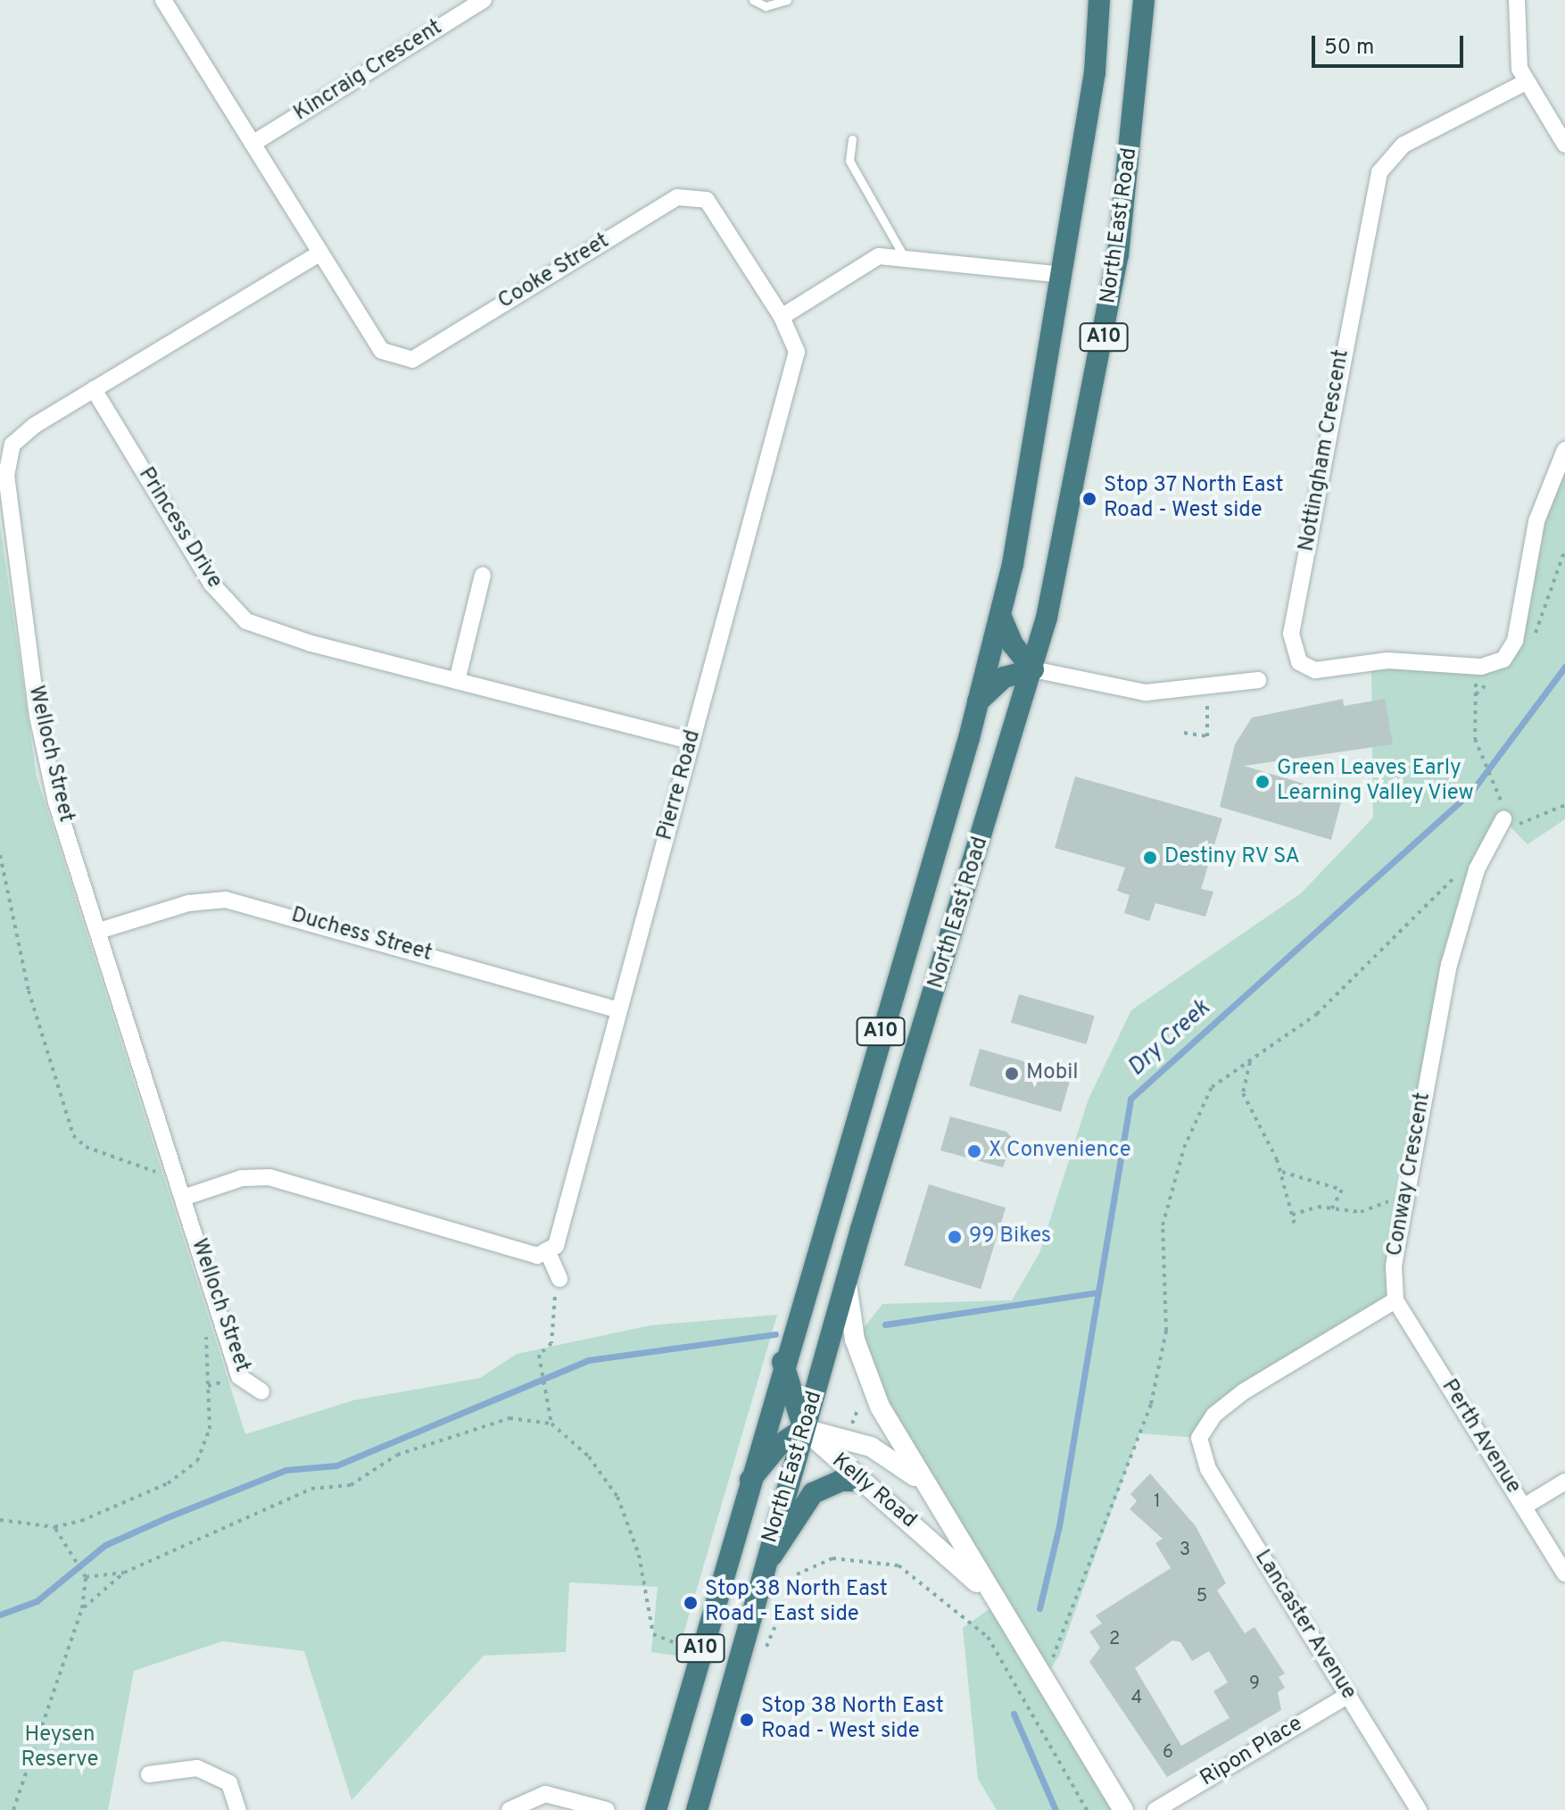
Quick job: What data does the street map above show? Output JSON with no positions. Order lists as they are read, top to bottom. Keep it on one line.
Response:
{"streets":{"highway":["North East Road","A10"],"street":["Kincraig Crescent","Cooke Street","Nottingham Crescent","Princess Drive","Welloch Street","Pierre Road","Duchess Street","Conway Crescent","Perth Avenue","Kelly Road","Lancaster Avenue","Ripon Place"]},"crossings":[["Kincraig Crescent","Cooke Street"],["North East Road","Kelly Road"],["Cooke Street","Welloch Street"],["Cooke Street","Pierre Road"],["Princess Drive","Welloch Street"],["Princess Drive","Pierre Road"],["Welloch Street","Duchess Street"],["Pierre Road","Duchess Street"],["Conway Crescent","Perth Avenue"],["Conway Crescent","Lancaster Avenue"],["Perth Avenue","Lancaster Avenue"],["Lancaster Avenue","Ripon Place"]],"water":["Dry Creek"],"parks":["Heysen Reserve"],"places":["Stop 37 North East Road - West side","Green Leaves Early Learning Valley View","Destiny RV SA","Mobil","X Convenience","99 Bikes","Stop 38 North East Road - East side","Stop 38 North East Road - West side"],"house_numbers":["1","3","5","2","9","4","6"],"scale_bar":"50 m"}
